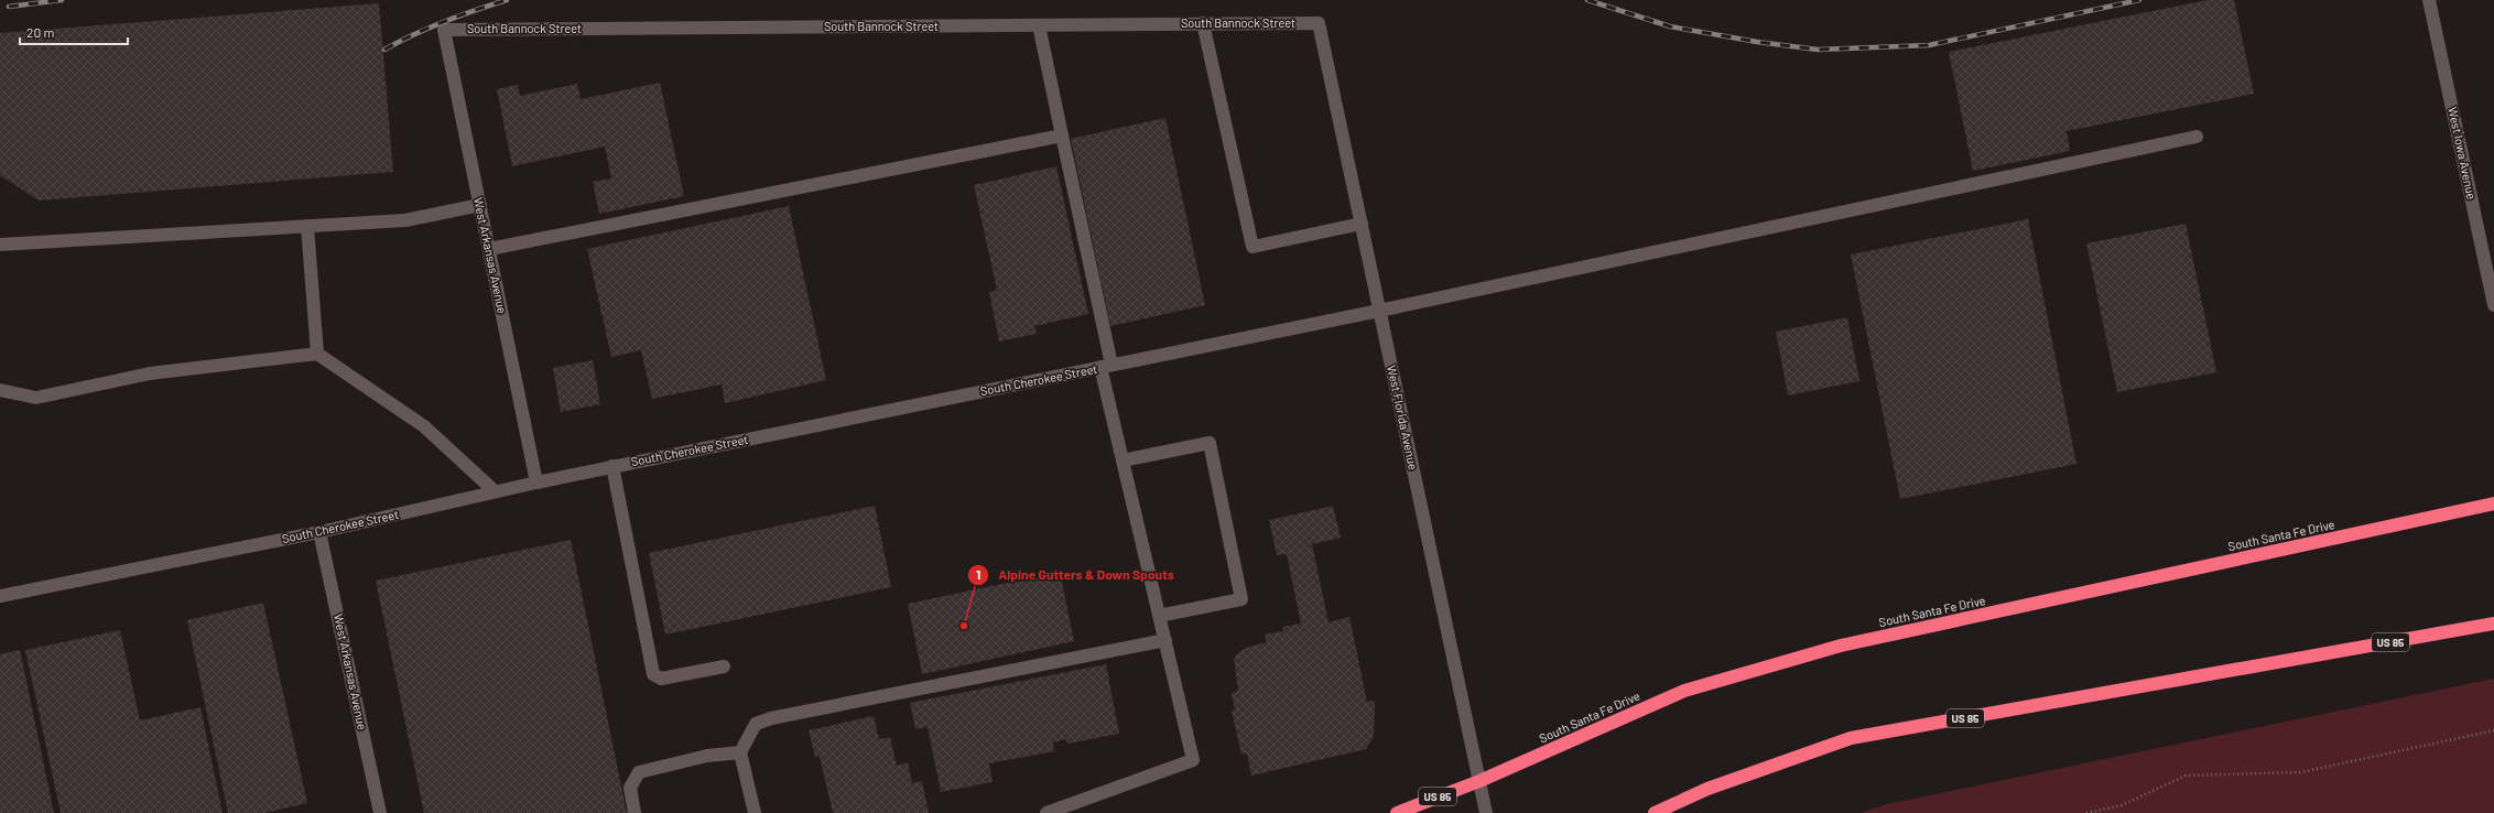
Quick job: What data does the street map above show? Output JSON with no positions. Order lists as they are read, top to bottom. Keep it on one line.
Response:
{"streets":{"highway":["South Santa Fe Drive","US 85"],"street":["South Bannock Street","West Iowa Avenue","West Arkansas Avenue","South Cherokee Street","West Florida Avenue"]},"crossings":[["South Bannock Street","West Arkansas Avenue"],["South Bannock Street","West Florida Avenue"],["West Arkansas Avenue","South Cherokee Street"],["South Cherokee Street","West Florida Avenue"],["West Florida Avenue","South Santa Fe Drive"]],"places":["Alpine Gutters & Down Spouts"],"scale_bar":"20 m"}
